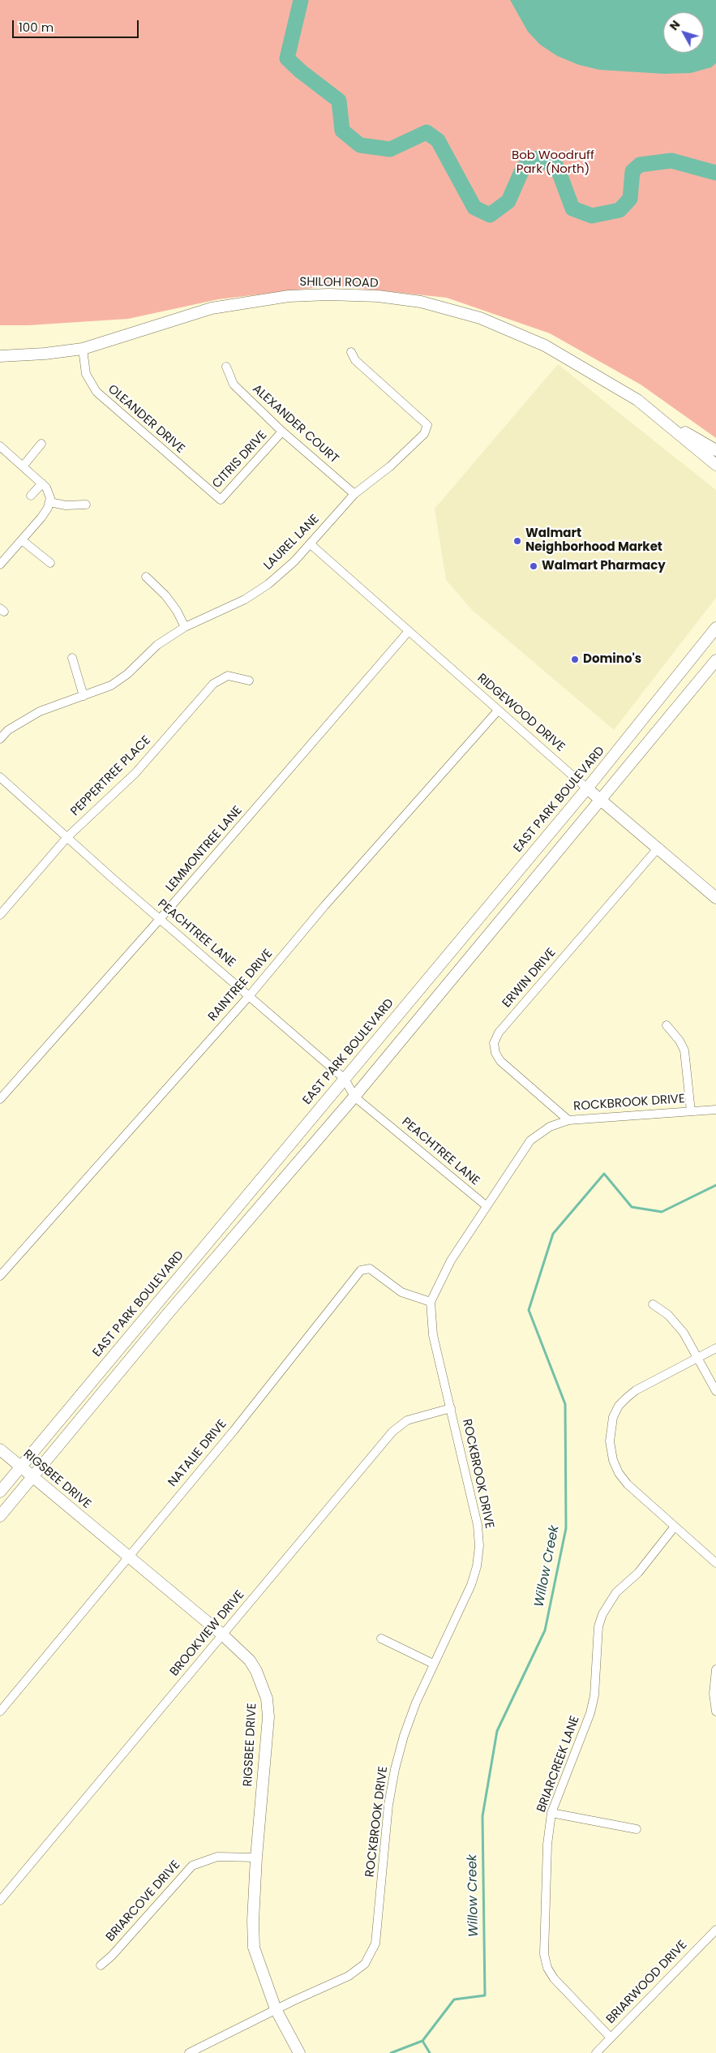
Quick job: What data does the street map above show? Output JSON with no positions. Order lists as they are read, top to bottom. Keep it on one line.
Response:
{"streets":{"main road":["SHILOH ROAD","RIDGEWOOD DRIVE","EAST PARK BOULEVARD","RIGSBEE DRIVE"],"street":["OLEANDER DRIVE","ALEXANDER COURT","CITRIS DRIVE","LAUREL LANE","PEPPERTREE PLACE","LEMMONTREE LANE","PEACHTREE LANE","ERWIN DRIVE","RAINTREE DRIVE","ROCKBROOK DRIVE","NATALIE DRIVE","BROOKVIEW DRIVE","BRIARCREEK LANE","BRIARCOVE DRIVE","BRIARWOOD DRIVE"]},"crossings":[["SHILOH ROAD","OLEANDER DRIVE"],["OLEANDER DRIVE","CITRIS DRIVE"],["ALEXANDER COURT","CITRIS DRIVE"],["ALEXANDER COURT","LAUREL LANE"],["LAUREL LANE","RIDGEWOOD DRIVE"],["RIDGEWOOD DRIVE","EAST PARK BOULEVARD"],["RIDGEWOOD DRIVE","LEMMONTREE LANE"],["RIDGEWOOD DRIVE","ERWIN DRIVE"],["RIDGEWOOD DRIVE","RAINTREE DRIVE"],["PEPPERTREE PLACE","PEACHTREE LANE"],["EAST PARK BOULEVARD","PEACHTREE LANE"],["EAST PARK BOULEVARD","RIGSBEE DRIVE"],["LEMMONTREE LANE","PEACHTREE LANE"],["PEACHTREE LANE","RAINTREE DRIVE"],["PEACHTREE LANE","ROCKBROOK DRIVE"],["ERWIN DRIVE","ROCKBROOK DRIVE"],["ROCKBROOK DRIVE","NATALIE DRIVE"],["ROCKBROOK DRIVE","RIGSBEE DRIVE"],["ROCKBROOK DRIVE","BROOKVIEW DRIVE"],["NATALIE DRIVE","RIGSBEE DRIVE"],["RIGSBEE DRIVE","BROOKVIEW DRIVE"],["RIGSBEE DRIVE","BRIARCOVE DRIVE"],["BRIARCREEK LANE","BRIARWOOD DRIVE"]],"water":["Willow Creek"],"parks":["Bob Woodruff Park (North)"],"places":["Walmart Neighborhood Market","Walmart Pharmacy","Domino's"],"scale_bar":"100 m","north":"top left"}
